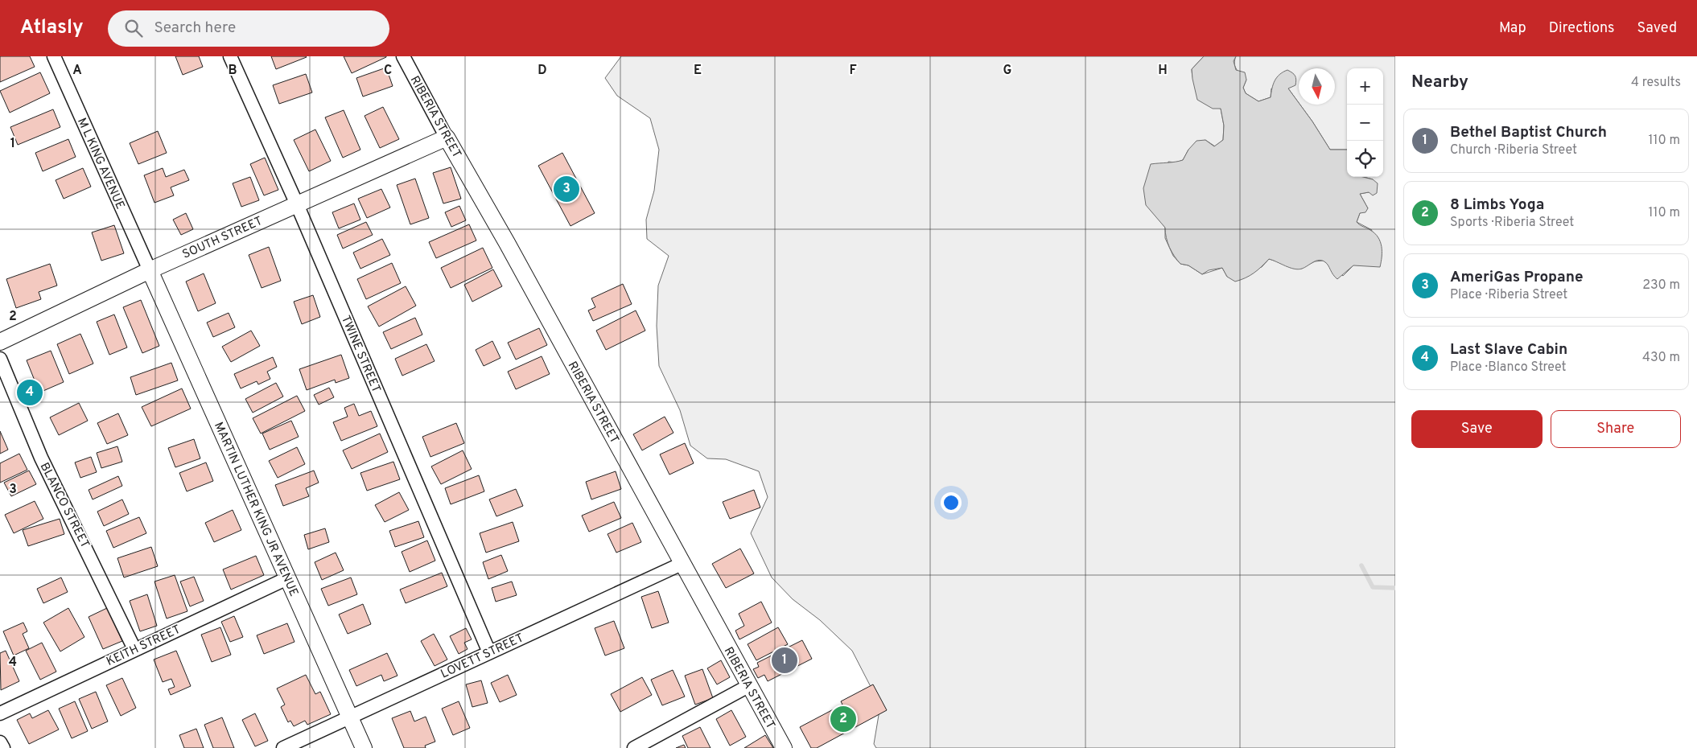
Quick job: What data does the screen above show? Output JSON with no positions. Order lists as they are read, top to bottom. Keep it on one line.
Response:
{"streets":{"street":["RIBERIA STREET","M L KING AVENUE","SOUTH STREET","TWINE STREET","BLANCO STREET","MARTIN LUTHER KING JR AVENUE","KEITH STREET","LOVETT STREET"]},"crossings":[["RIBERIA STREET","SOUTH STREET"],["RIBERIA STREET","LOVETT STREET"],["M L KING AVENUE","SOUTH STREET"],["M L KING AVENUE","MARTIN LUTHER KING JR AVENUE"],["SOUTH STREET","TWINE STREET"],["SOUTH STREET","MARTIN LUTHER KING JR AVENUE"],["TWINE STREET","LOVETT STREET"],["BLANCO STREET","KEITH STREET"],["MARTIN LUTHER KING JR AVENUE","KEITH STREET"],["MARTIN LUTHER KING JR AVENUE","LOVETT STREET"]],"north":"bottom","page":{"header":"Atlasly","search":"Search here","nav":["Map","Directions","Saved"],"heading":["Nearby","4 results"],"map_buttons":["+","−"],"list":[{"mark":"1","name":"Bethel Baptist Church","note":"Church · Riberia Street","value":"110 m"},{"mark":"2","name":"8 Limbs Yoga","note":"Sports · Riberia Street","value":"110 m"},{"mark":"3","name":"AmeriGas Propane","note":"Place · Riberia Street","value":"230 m"},{"mark":"4","name":"Last Slave Cabin","note":"Place · Blanco Street","value":"430 m"}],"pins":["3","4","1","2"],"buttons":["Save","Share"]},"grid":{"columns":["A","B","C","D","E","F","G","H"],"rows":["1","2","3","4"]}}
